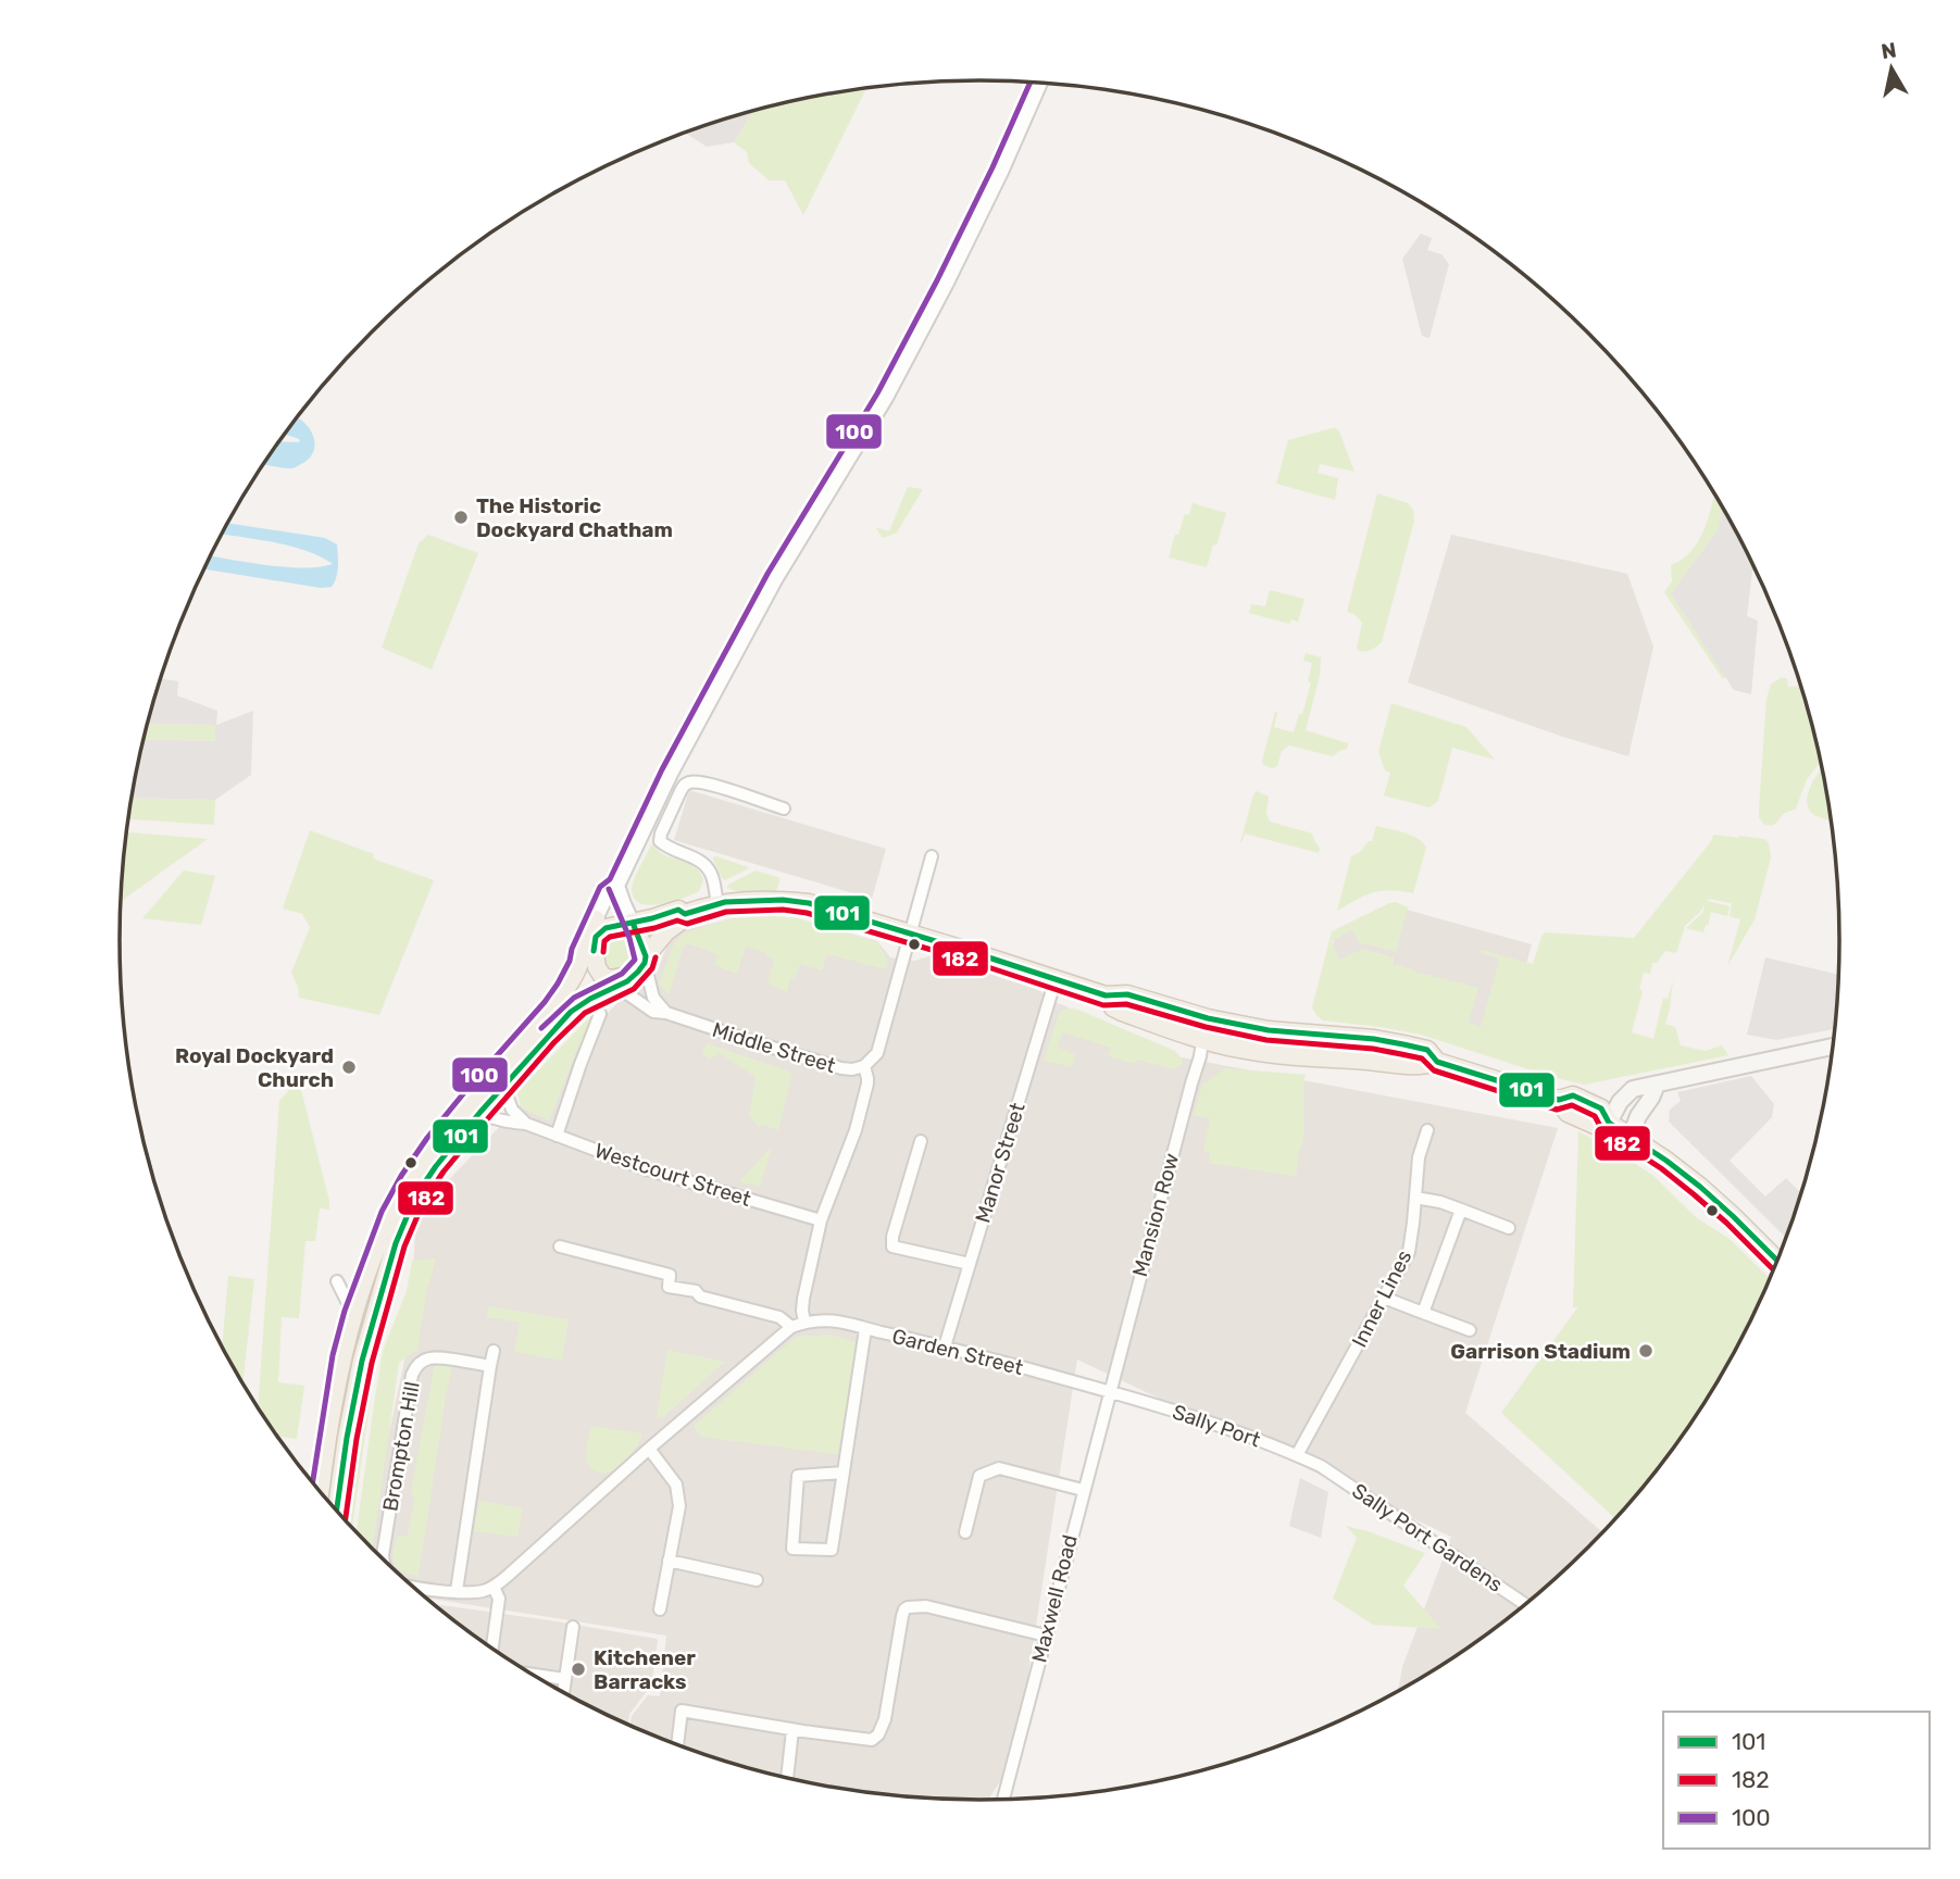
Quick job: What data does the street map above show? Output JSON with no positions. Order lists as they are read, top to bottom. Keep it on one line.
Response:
{"streets":{"street":["Middle Street","Manor Street","Westcourt Street","Mansion Row","Inner Lines","Garden Street","Sally Port","Brompton Hill","Sally Port Gardens","Maxwell Road"]},"crossings":[["Manor Street","Garden Street"],["Mansion Row","Garden Street"],["Mansion Row","Sally Port"],["Mansion Row","Maxwell Road"],["Inner Lines","Sally Port"],["Garden Street","Sally Port"],["Garden Street","Maxwell Road"],["Sally Port","Sally Port Gardens"],["Sally Port","Maxwell Road"]],"places":["The Historic Dockyard Chatham","Royal Dockyard Church","Garrison Stadium","Kitchener Barracks"],"lines":["transit line 100","transit line 101","transit line 182"],"legend":["101","182","100"],"north":"top"}
